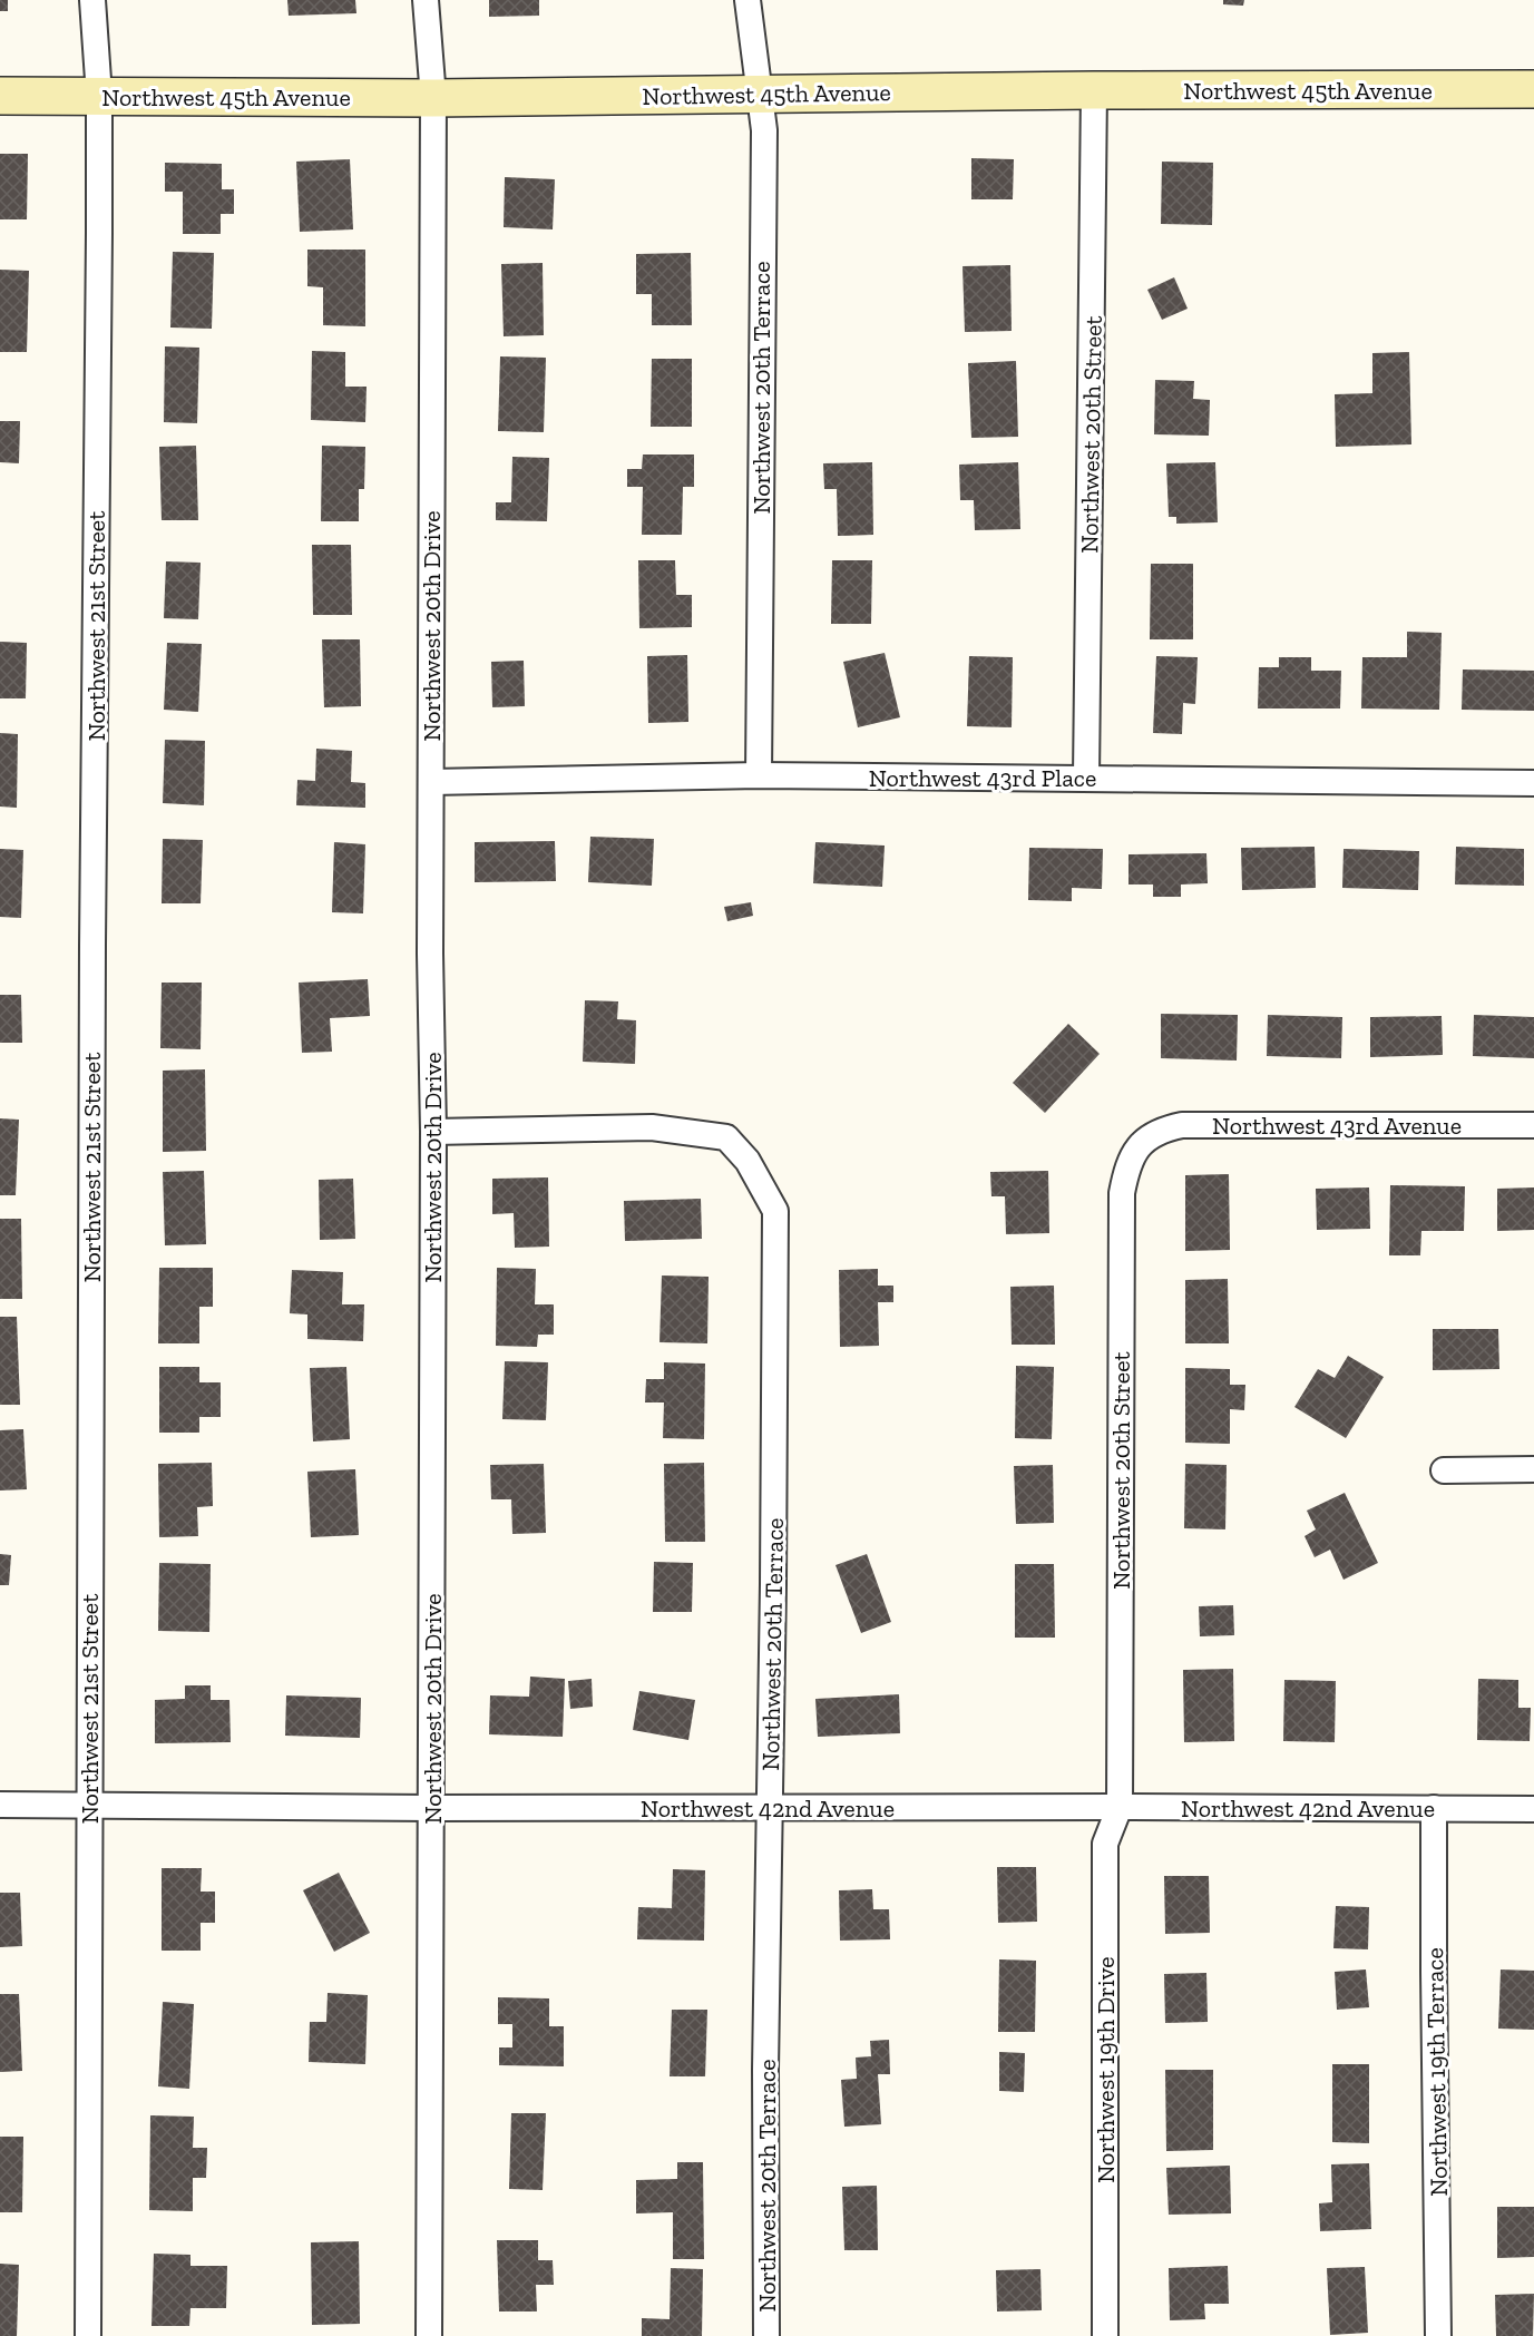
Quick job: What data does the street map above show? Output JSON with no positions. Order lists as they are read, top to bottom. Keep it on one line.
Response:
{"streets":{"street":["Northwest 45th Avenue","Northwest 20th Terrace","Northwest 20th Street","Northwest 21st Street","Northwest 20th Drive","Northwest 43rd Place","Northwest 43rd Avenue","Northwest 42nd Avenue","Northwest 19th Drive","Northwest 19th Terrace"]},"crossings":[["Northwest 45th Avenue","Northwest 20th Terrace"],["Northwest 45th Avenue","Northwest 20th Street"],["Northwest 45th Avenue","Northwest 21st Street"],["Northwest 45th Avenue","Northwest 20th Drive"],["Northwest 20th Terrace","Northwest 20th Drive"],["Northwest 20th Terrace","Northwest 43rd Place"],["Northwest 20th Terrace","Northwest 42nd Avenue"],["Northwest 20th Street","Northwest 43rd Place"],["Northwest 20th Street","Northwest 43rd Avenue"],["Northwest 20th Street","Northwest 42nd Avenue"],["Northwest 20th Street","Northwest 19th Drive"],["Northwest 21st Street","Northwest 42nd Avenue"],["Northwest 20th Drive","Northwest 43rd Place"],["Northwest 20th Drive","Northwest 42nd Avenue"],["Northwest 42nd Avenue","Northwest 19th Drive"],["Northwest 42nd Avenue","Northwest 19th Terrace"]]}
